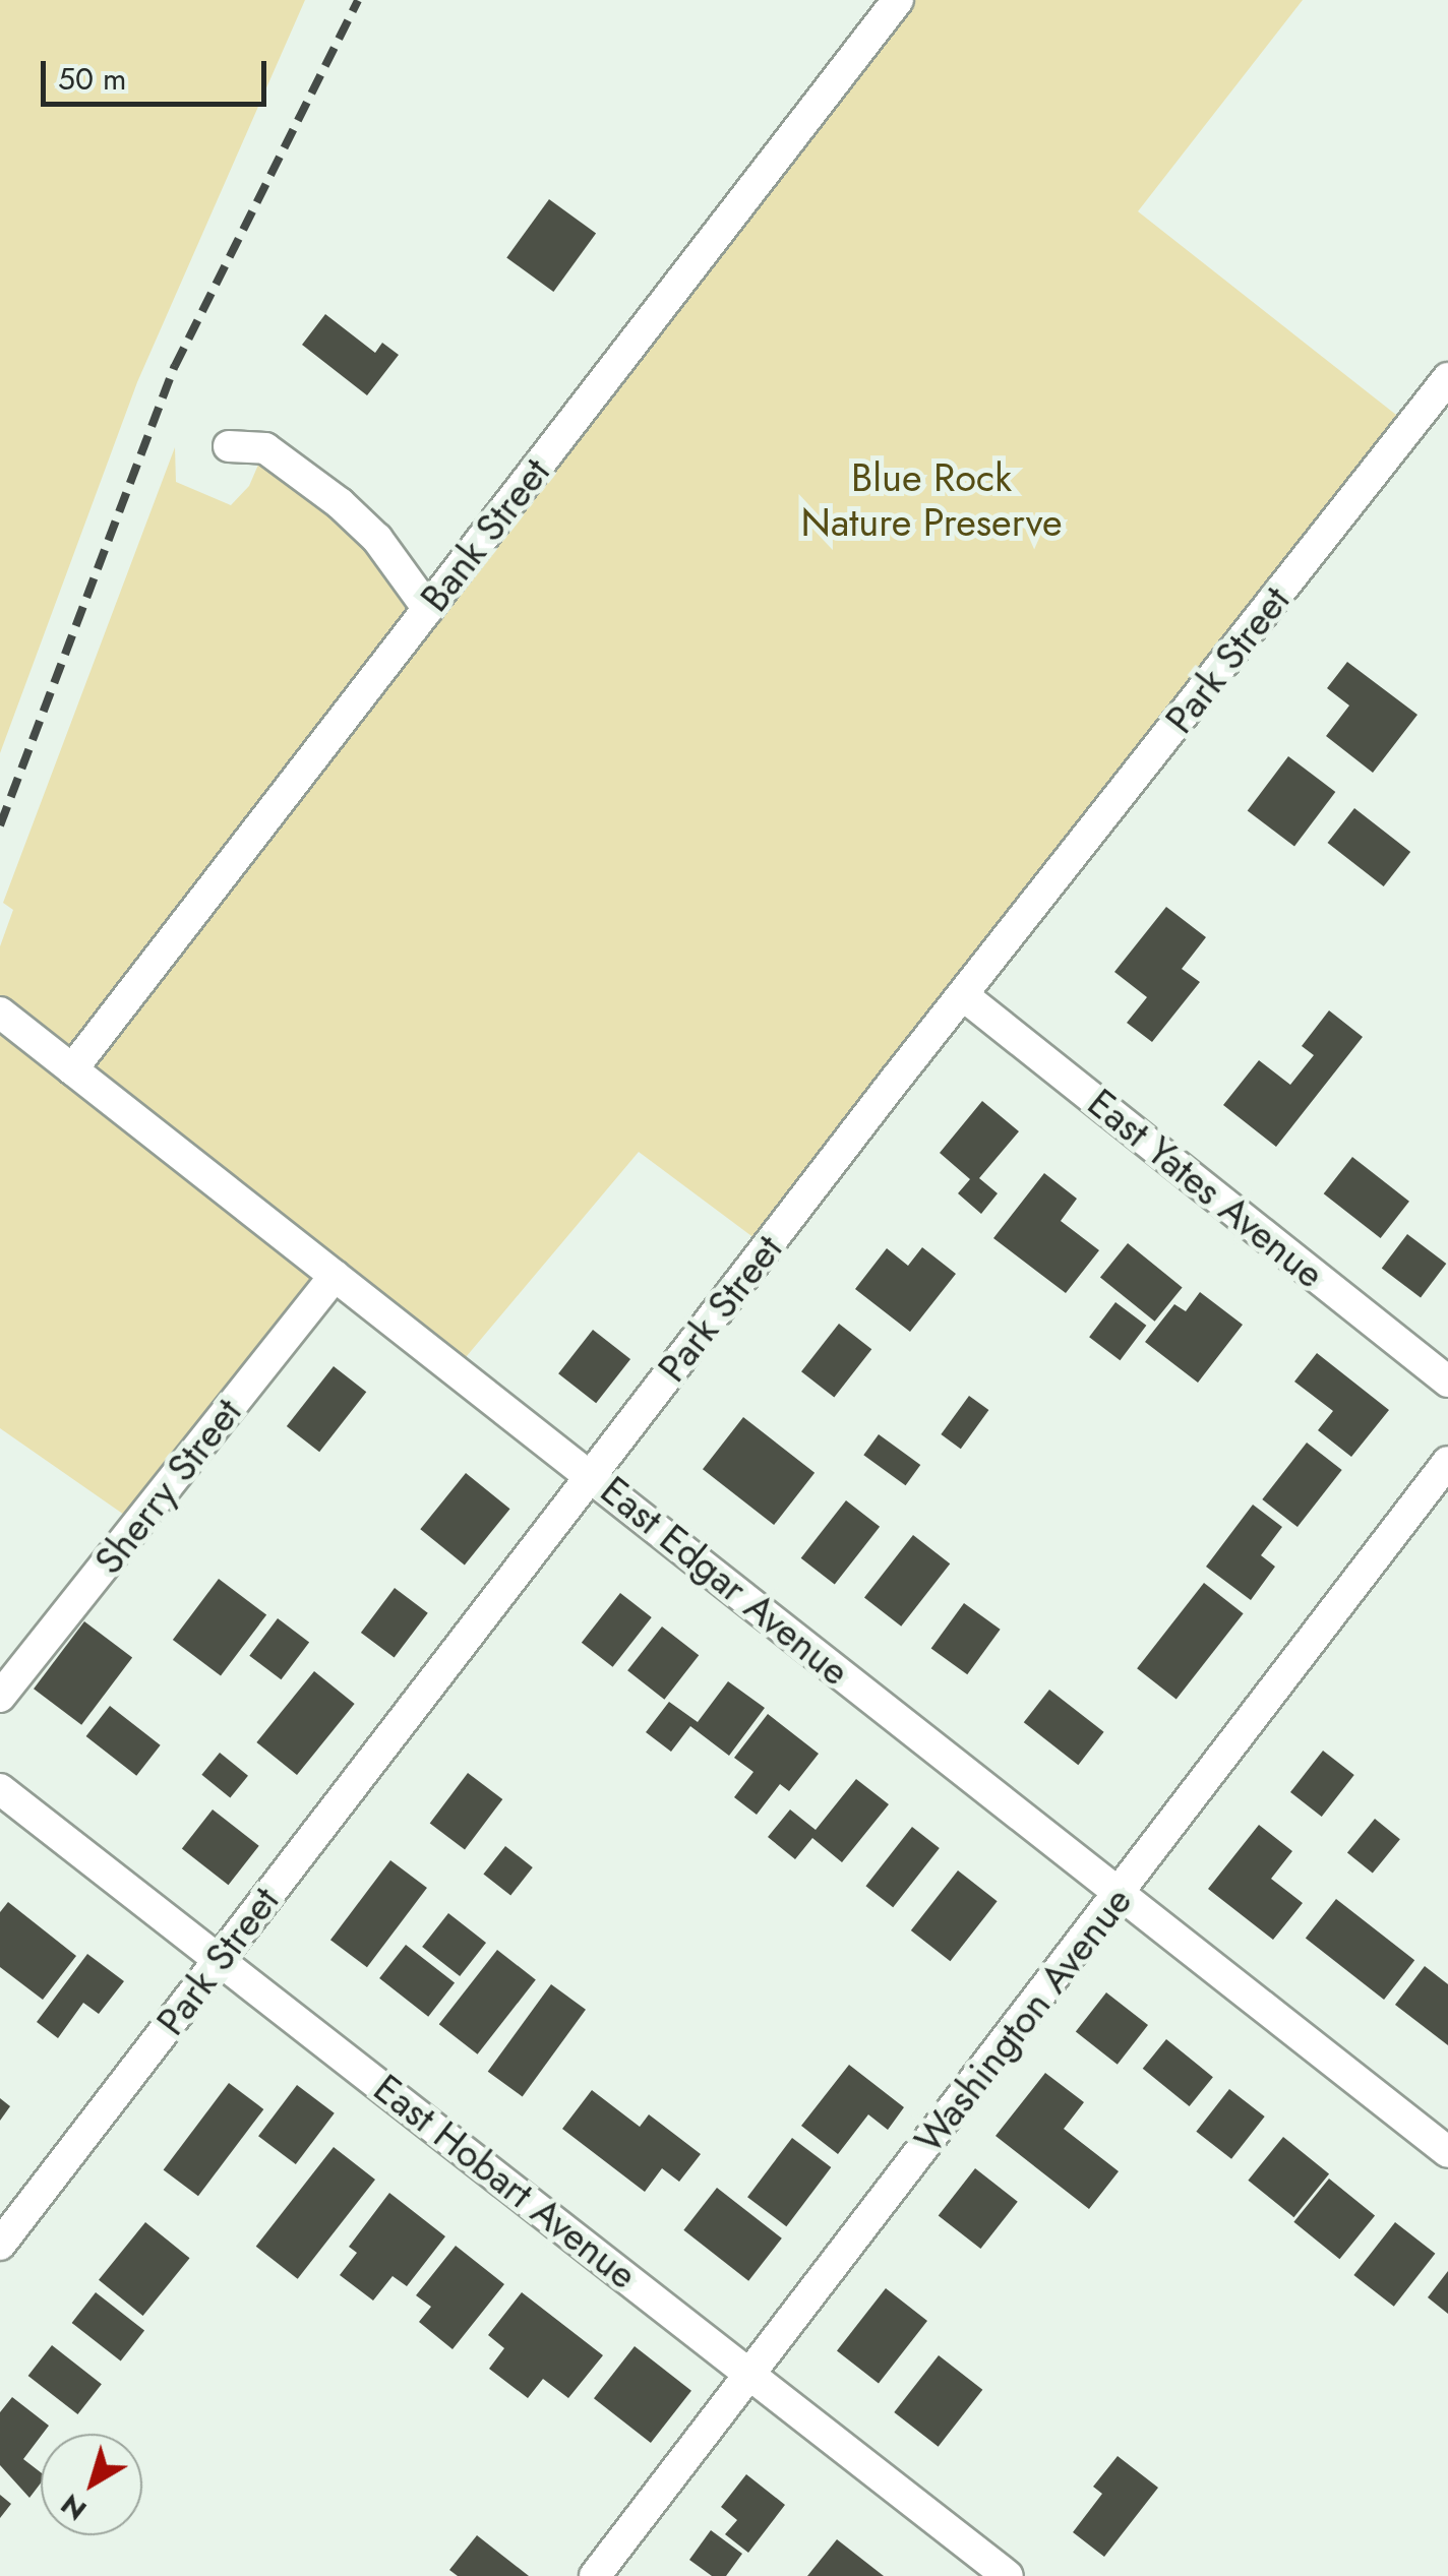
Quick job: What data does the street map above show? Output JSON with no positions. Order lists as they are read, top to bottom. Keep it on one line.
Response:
{"streets":{"street":["Bank Street","Park Street","East Yates Avenue","Sherry Street","East Edgar Avenue","Washington Avenue","East Hobart Avenue"]},"crossings":[["Bank Street","East Edgar Avenue"],["Park Street","East Yates Avenue"],["Park Street","East Edgar Avenue"],["Park Street","East Hobart Avenue"],["Sherry Street","East Edgar Avenue"],["East Edgar Avenue","Washington Avenue"],["Washington Avenue","East Hobart Avenue"]],"parks":["Blue Rock Nature Preserve"],"scale_bar":"50 m","north":"bottom left"}
